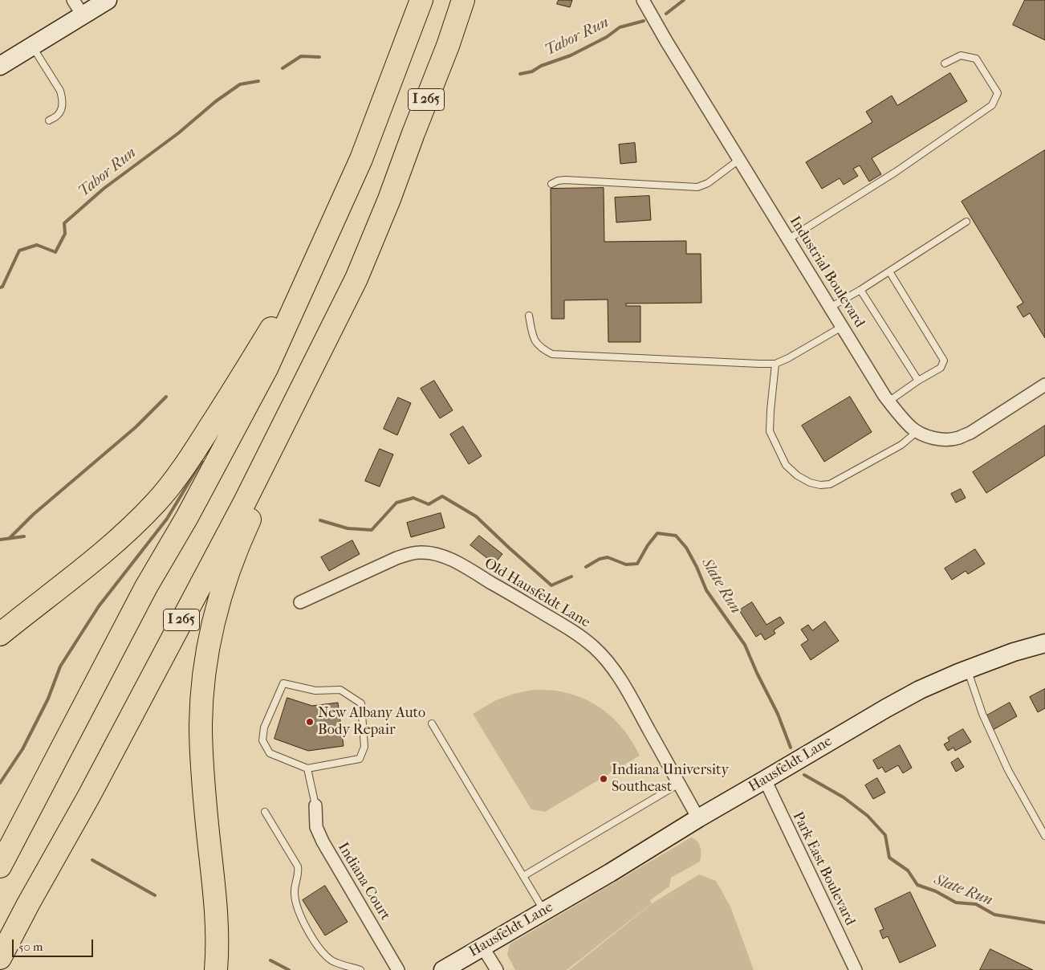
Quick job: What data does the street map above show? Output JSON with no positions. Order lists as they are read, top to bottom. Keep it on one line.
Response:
{"streets":{"highway":["I 265"],"street":["Industrial Boulevard","Old Hausfeldt Lane","Hausfeldt Lane","Park East Boulevard","Indiana Court"]},"crossings":[["Old Hausfeldt Lane","Hausfeldt Lane"],["Hausfeldt Lane","Park East Boulevard"]],"water":["Tabor Run","Slate Run"],"places":["New Albany Auto Body Repair","Indiana University Southeast"],"scale_bar":"50 m"}
